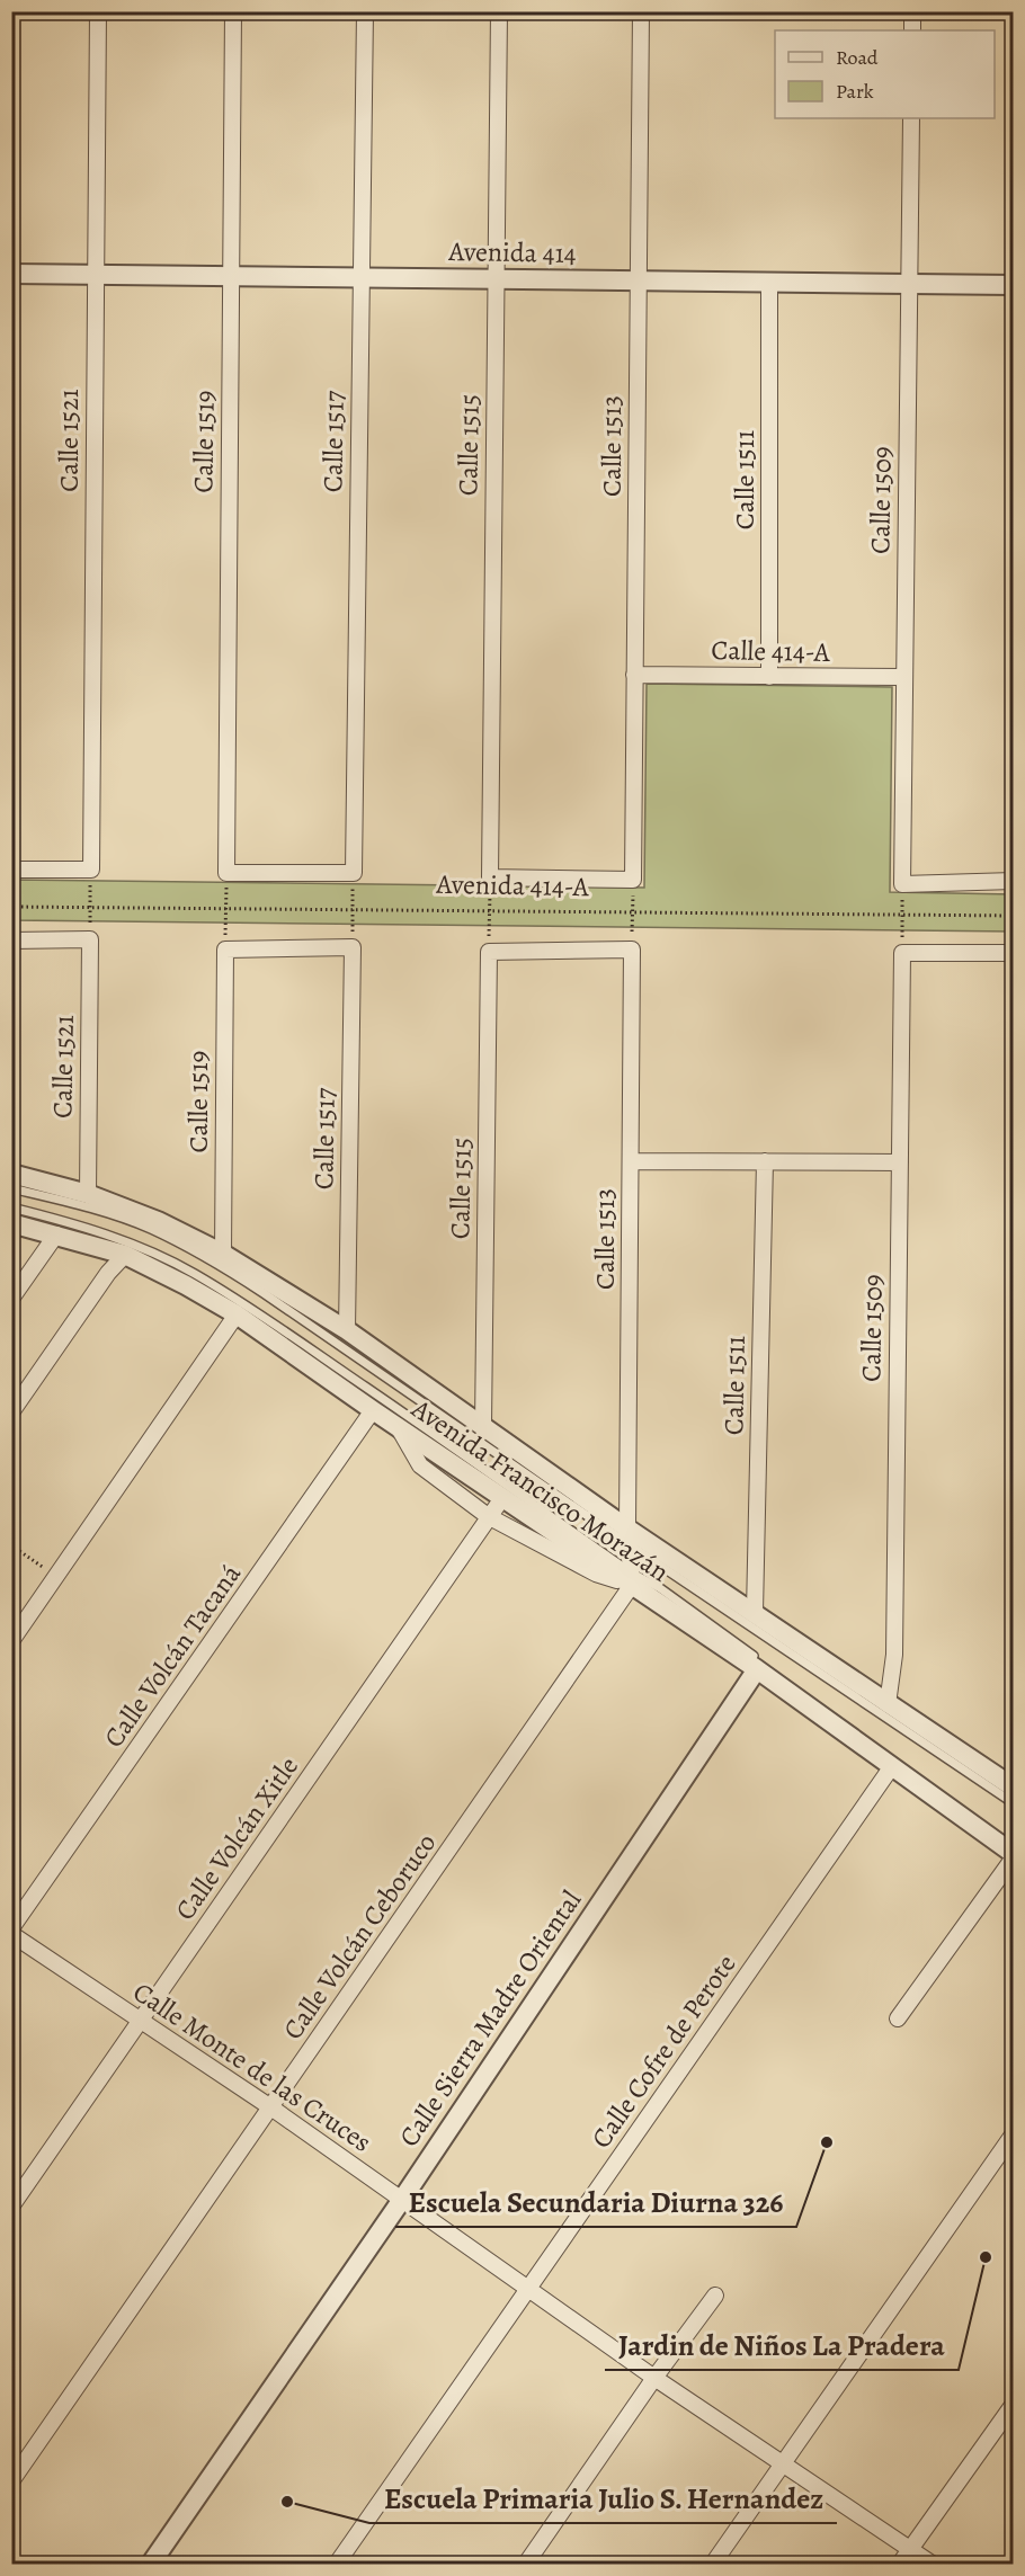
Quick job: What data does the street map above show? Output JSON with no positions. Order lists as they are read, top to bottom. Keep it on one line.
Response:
{"streets":{"street":["Avenida 414","Calle 1521","Calle 1519","Calle 1517","Calle 1515","Calle 1513","Calle 1511","Calle 1509","Calle 414-A","Avenida 414-A","Avenida Francisco Morazán","Calle Volcán Tacaná","Calle Volcán Xitle","Calle Volcán Ceboruco","Calle Sierra Madre Oriental","Calle Cofre de Perote","Calle Monte de las Cruces"]},"crossings":[["Avenida 414","Calle 1521"],["Avenida 414","Calle 1519"],["Avenida 414","Calle 1517"],["Avenida 414","Calle 1515"],["Avenida 414","Calle 1513"],["Avenida 414","Calle 1511"],["Avenida 414","Calle 1509"],["Calle 1521","Avenida Francisco Morazán"],["Calle 1519","Avenida Francisco Morazán"],["Calle 1517","Avenida Francisco Morazán"],["Calle 1515","Avenida 414-A"],["Calle 1515","Avenida Francisco Morazán"],["Calle 1513","Calle 414-A"],["Calle 1513","Avenida 414-A"],["Calle 1513","Avenida Francisco Morazán"],["Calle 1513","Calle Volcán Ceboruco"],["Calle 1511","Calle 414-A"],["Calle 1511","Avenida Francisco Morazán"],["Calle 1509","Calle 414-A"],["Calle 1509","Avenida Francisco Morazán"],["Avenida Francisco Morazán","Calle Volcán Tacaná"],["Avenida Francisco Morazán","Calle Volcán Xitle"],["Avenida Francisco Morazán","Calle Volcán Ceboruco"],["Avenida Francisco Morazán","Calle Sierra Madre Oriental"],["Avenida Francisco Morazán","Calle Cofre de Perote"],["Calle Volcán Tacaná","Calle Monte de las Cruces"],["Calle Volcán Xitle","Calle Monte de las Cruces"],["Calle Volcán Ceboruco","Calle Monte de las Cruces"],["Calle Sierra Madre Oriental","Calle Monte de las Cruces"],["Calle Cofre de Perote","Calle Monte de las Cruces"]],"places":["Escuela Secundaria Diurna 326","Jardin de Niños La Pradera","Escuela Primaria Julio S. Hernandez"],"legend":["Road","Park"]}
